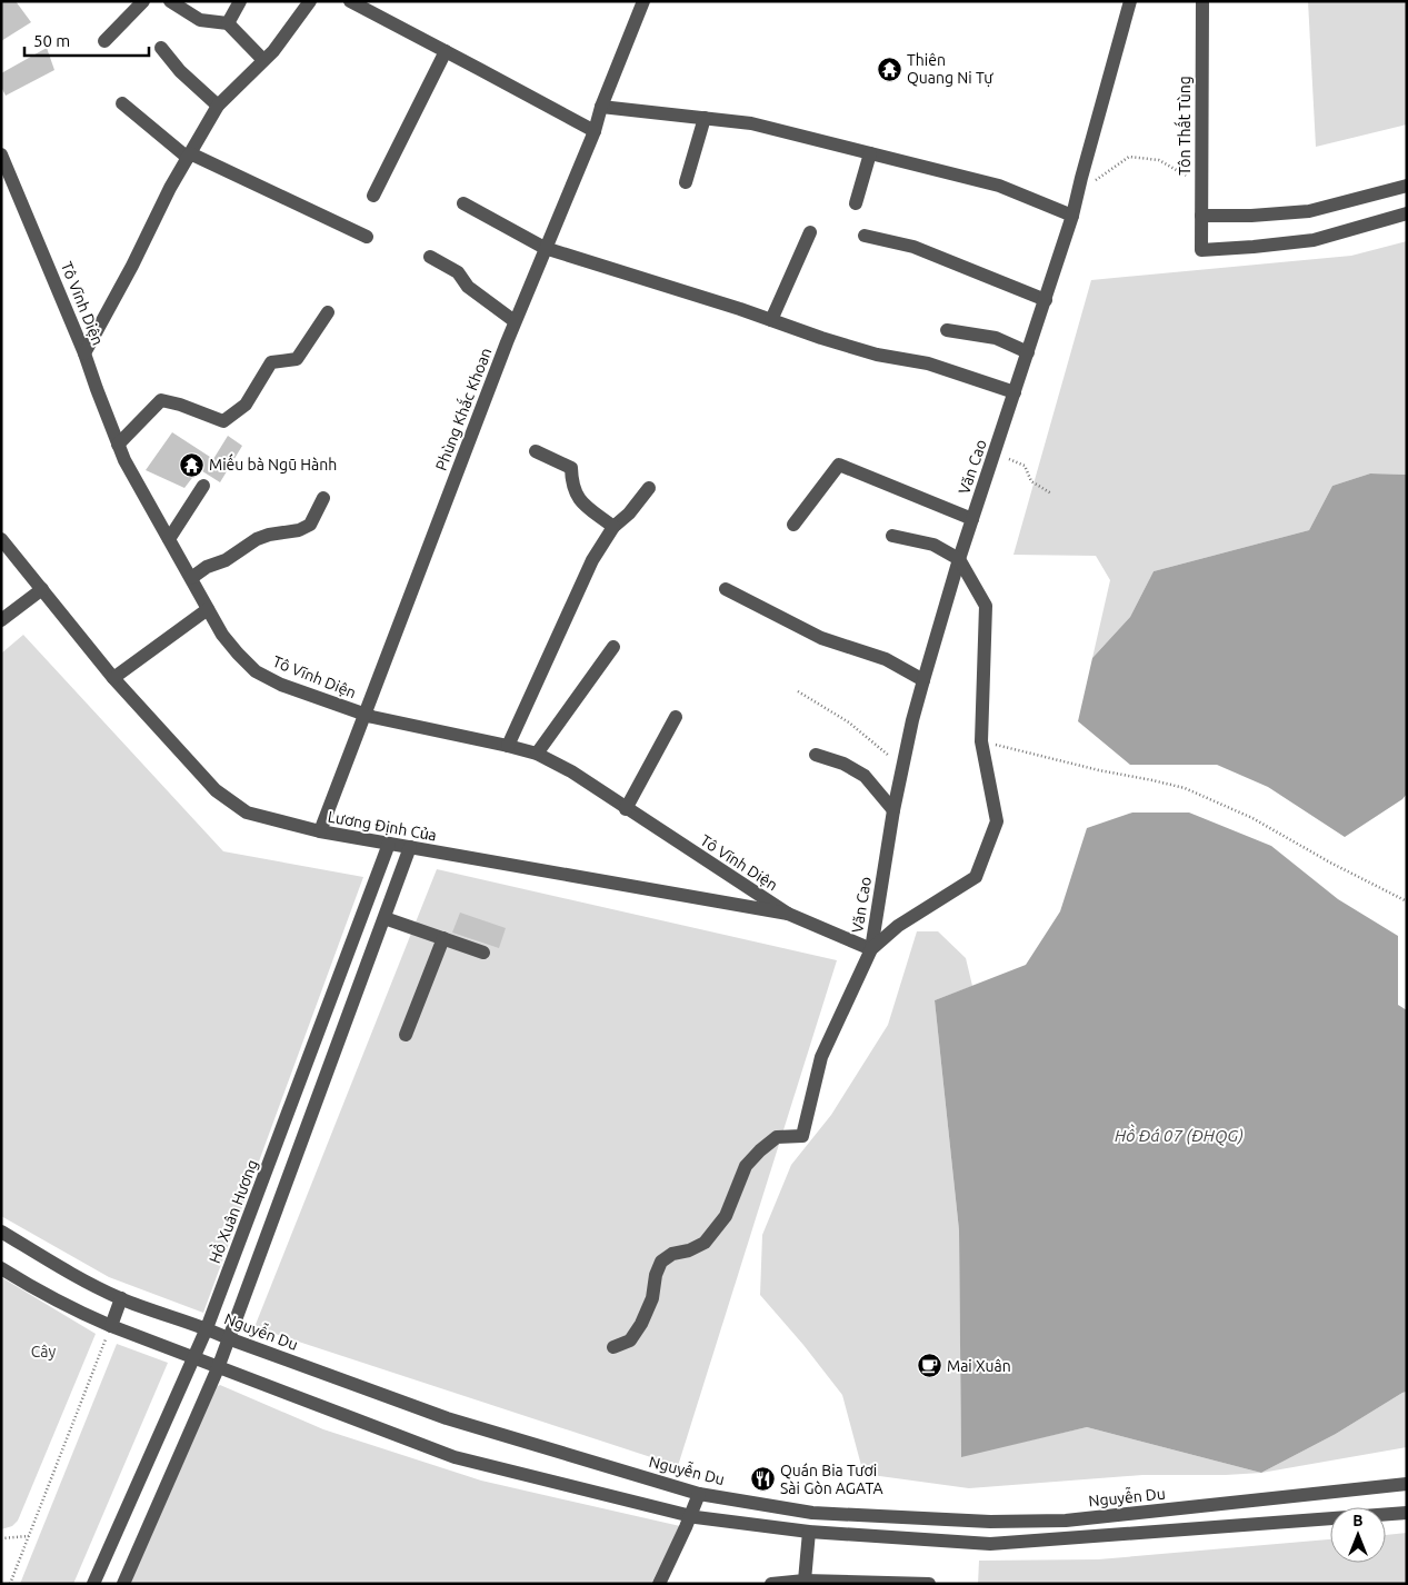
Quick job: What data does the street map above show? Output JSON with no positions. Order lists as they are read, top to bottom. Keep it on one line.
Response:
{"streets":{"street":["Tôn Thất Tùng","Tô Vĩnh Diện","Phùng Khắc Khoan","Văn Cao","Lương Định Của","Hồ Xuân Hương","Nguyễn Du"]},"crossings":[["Tô Vĩnh Diện","Phùng Khắc Khoan"],["Tô Vĩnh Diện","Lương Định Của"],["Phùng Khắc Khoan","Lương Định Của"],["Văn Cao","Lương Định Của"],["Lương Định Của","Hồ Xuân Hương"],["Hồ Xuân Hương","Nguyễn Du"]],"water":["Hồ Đá 07 (ĐHQG)"],"parks":["Cây"],"places":{"temple":["Thiên Quang Ni Tự","Miếu bà Ngũ Hành"],"cafe":["Mai Xuân"],"restaurant":["Quán Bia Tươi Sài Gòn AGATA"]},"scale_bar":"50 m","north":"top"}
